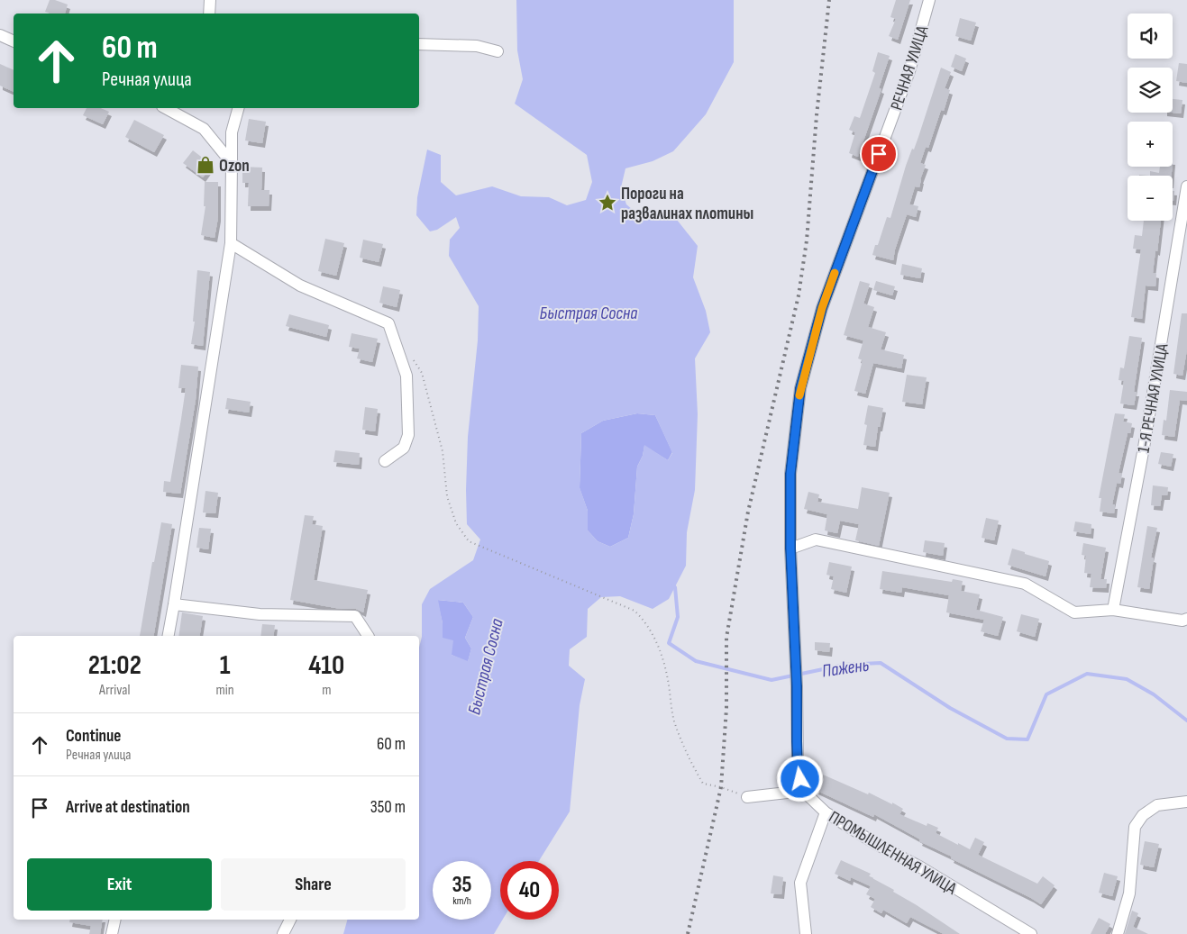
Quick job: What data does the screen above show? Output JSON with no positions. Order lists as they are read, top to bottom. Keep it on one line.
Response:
{"streets":{"street":["РЕЧНАЯ УЛИЦА","1-Я РЕЧНАЯ УЛИЦА","ПРОМЫШЛЕННАЯ УЛИЦА"]},"crossings":[["РЕЧНАЯ УЛИЦА","ПРОМЫШЛЕННАЯ УЛИЦА"]],"water":["Быстрая Сосна","Пажень"],"places":{"shop":["Ozon"],"place":["Пороги на развалинах плотины"]},"page":{"map_buttons":["+","−"],"turn":["60 m","Речная улица"],"eta":["21:02","Arrival","1","min","410","m"],"list":[{"name":"Continue","note":"Речная улица","value":"60 m"},{"name":"Arrive at destination","value":"350 m"}],"buttons":["Exit","Share"],"speed":"35 km/h","limit":"40"}}
